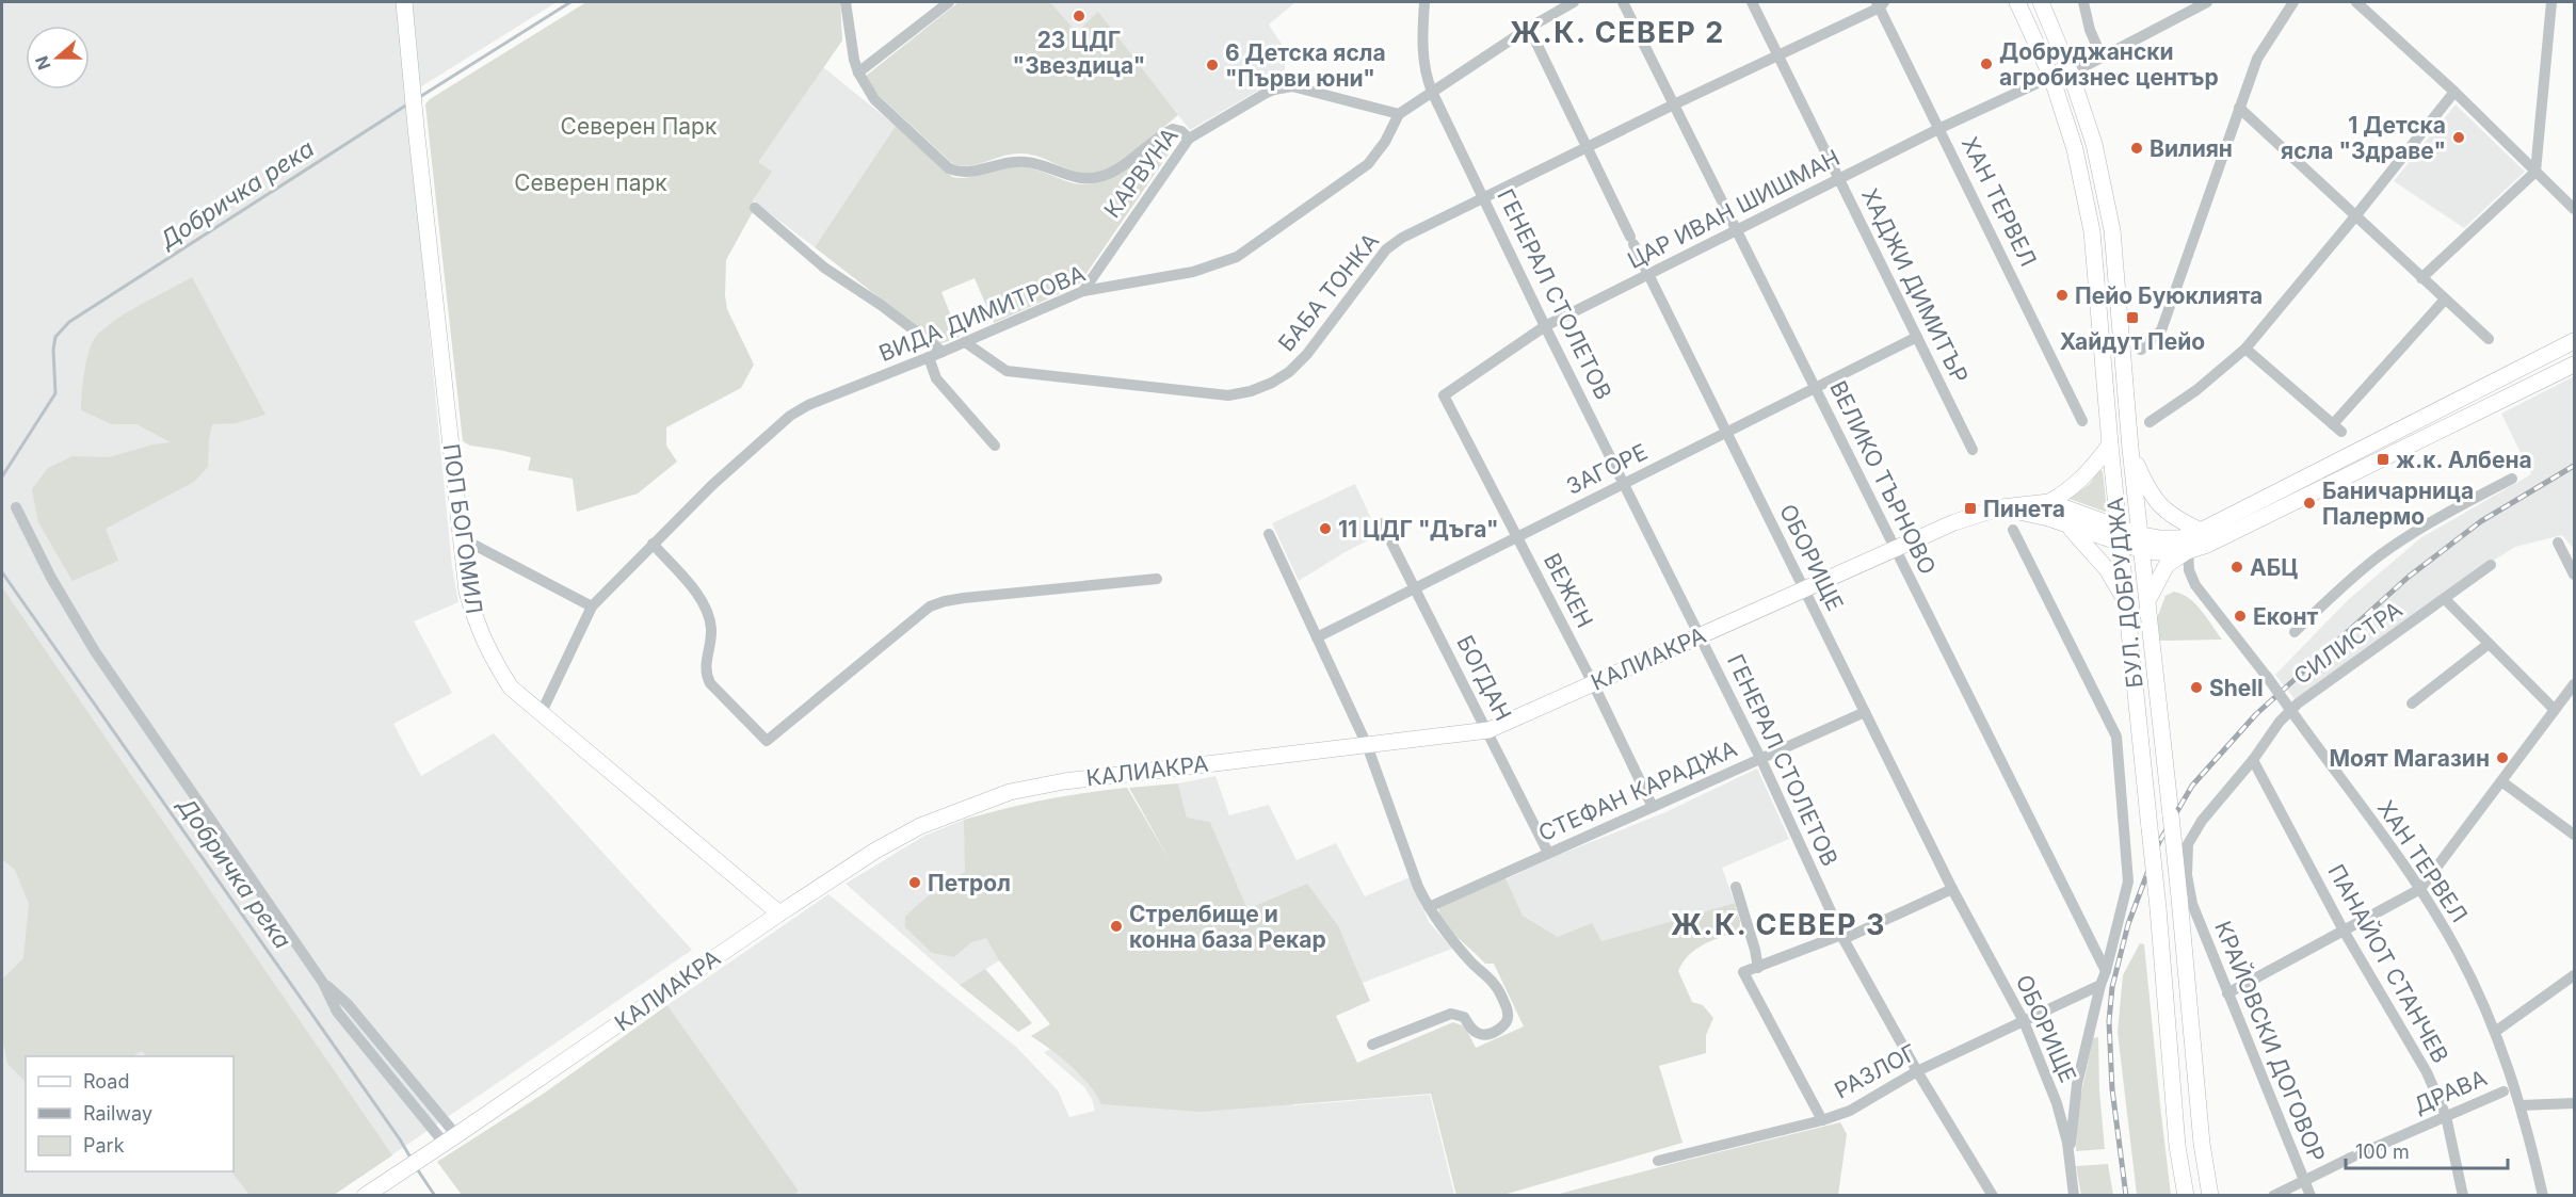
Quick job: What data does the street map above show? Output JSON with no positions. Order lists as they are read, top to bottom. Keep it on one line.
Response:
{"streets":{"main road":["ПОП БОГОМИЛ","БУЛ. ДОБРУДЖА","КАЛИАКРА"],"street":["КАРВУНА","ХАН ТЕРВЕЛ","ЦАР ИВАН ШИШМАН","ХАДЖИ ДИМИТЪР","БАБА ТОНКА","ГЕНЕРАЛ СТОЛЕТОВ","ВИДА ДИМИТРОВА","ЗАГОРЕ","ВЕЛИКО ТЪРНОВО","ОБОРИЩЕ","ВЕЖЕН","СИЛИСТРА","БОГДАН","СТЕФАН КАРАДЖА","ПАНАЙОТ СТАНЧЕВ","КРАЙОВСКИ ДОГОВОР","РАЗЛОГ","ДРАВА"]},"crossings":[["КАРВУНА","ВИДА ДИМИТРОВА"],["ХАН ТЕРВЕЛ","ЦАР ИВАН ШИШМАН"],["ХАН ТЕРВЕЛ","БАБА ТОНКА"],["ЦАР ИВАН ШИШМАН","ХАДЖИ ДИМИТЪР"],["ЦАР ИВАН ШИШМАН","ГЕНЕРАЛ СТОЛЕТОВ"],["ЦАР ИВАН ШИШМАН","ВЕЛИКО ТЪРНОВО"],["ЦАР ИВАН ШИШМАН","ОБОРИЩЕ"],["ЦАР ИВАН ШИШМАН","ВЕЖЕН"],["ЦАР ИВАН ШИШМАН","БУЛ. ДОБРУДЖА"],["ХАДЖИ ДИМИТЪР","БАБА ТОНКА"],["ХАДЖИ ДИМИТЪР","ЗАГОРЕ"],["БАБА ТОНКА","ГЕНЕРАЛ СТОЛЕТОВ"],["БАБА ТОНКА","ВИДА ДИМИТРОВА"],["БАБА ТОНКА","ВЕЛИКО ТЪРНОВО"],["БАБА ТОНКА","ОБОРИЩЕ"],["ГЕНЕРАЛ СТОЛЕТОВ","ЗАГОРЕ"],["ГЕНЕРАЛ СТОЛЕТОВ","КАЛИАКРА"],["ГЕНЕРАЛ СТОЛЕТОВ","СТЕФАН КАРАДЖА"],["ГЕНЕРАЛ СТОЛЕТОВ","РАЗЛОГ"],["ВИДА ДИМИТРОВА","ПОП БОГОМИЛ"],["ЗАГОРЕ","ВЕЛИКО ТЪРНОВО"],["ЗАГОРЕ","ОБОРИЩЕ"],["ЗАГОРЕ","ВЕЖЕН"],["ЗАГОРЕ","БОГДАН"],["ВЕЛИКО ТЪРНОВО","КАЛИАКРА"],["ПОП БОГОМИЛ","КАЛИАКРА"],["ОБОРИЩЕ","КАЛИАКРА"],["ОБОРИЩЕ","СТЕФАН КАРАДЖА"],["ОБОРИЩЕ","РАЗЛОГ"],["ВЕЖЕН","КАЛИАКРА"],["ВЕЖЕН","СТЕФАН КАРАДЖА"],["БУЛ. ДОБРУДЖА","СИЛИСТРА"],["БУЛ. ДОБРУДЖА","КАЛИАКРА"],["БУЛ. ДОБРУДЖА","КРАЙОВСКИ ДОГОВОР"],["СИЛИСТРА","ПАНАЙОТ СТАНЧЕВ"],["СИЛИСТРА","КРАЙОВСКИ ДОГОВОР"],["КАЛИАКРА","БОГДАН"],["БОГДАН","СТЕФАН КАРАДЖА"],["ПАНАЙОТ СТАНЧЕВ","ДРАВА"],["КРАЙОВСКИ ДОГОВОР","ДРАВА"]],"districts":["Ж.К. СЕВЕР 2","Ж.К. СЕВЕР 3"],"water":["Добричка река"],"parks":["Северен Парк","Северен парк"],"places":{"other":["23 ЦДГ \"Звездица\"","Добруджански агробизнес център","6 Детска ясла \"Първи юни\"","1 Детска ясла \"Здраве\"","Вилиян","Пейо Буюклията","Баничарница Палермо","11 ЦДГ \"Дъга\"","АБЦ","Еконт","Shell","Моят Магазин","Петрол","Стрелбище и конна база Рекар"],"transit":["Хайдут Пейо","ж.к. Албена","Пинета"]},"legend":["Road","Railway","Park"],"scale_bar":"100 m","north":"left"}
